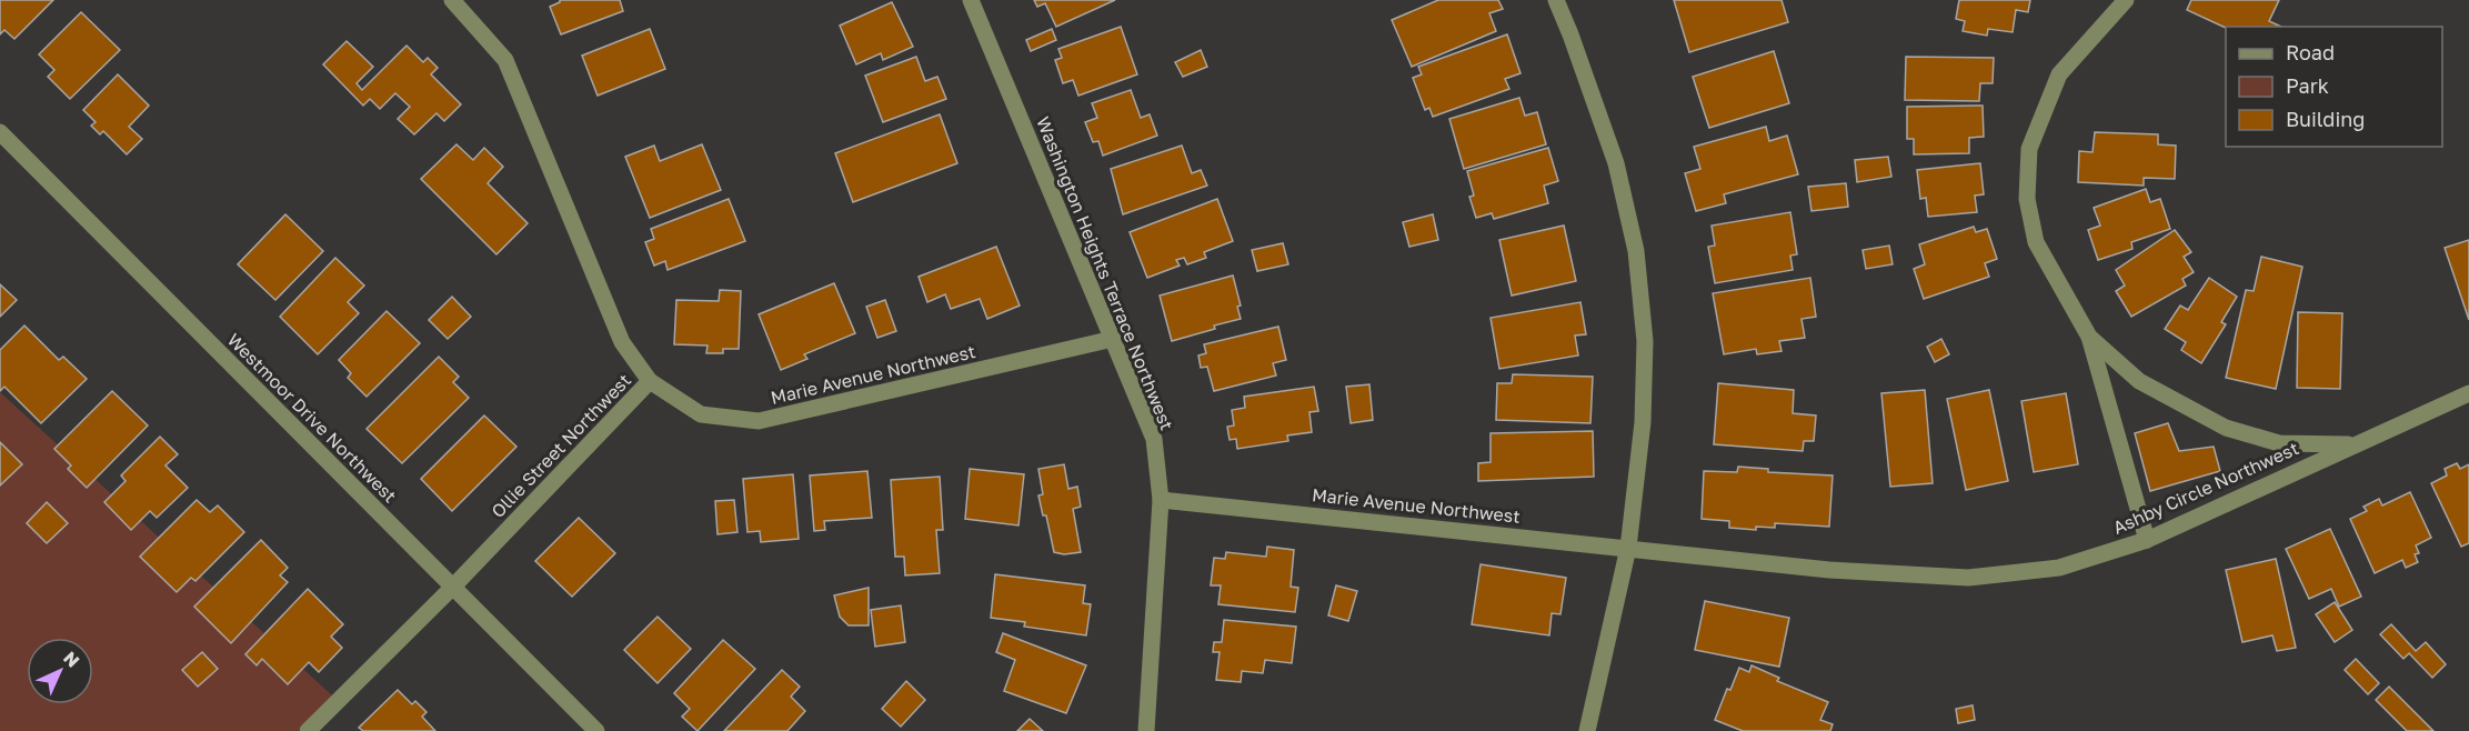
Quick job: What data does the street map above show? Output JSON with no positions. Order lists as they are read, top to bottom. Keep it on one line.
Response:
{"streets":{"street":["Washington Heights Terrace Northwest","Marie Avenue Northwest","Westmoor Drive Northwest","Ollie Street Northwest","Ashby Circle Northwest"]},"crossings":[["Washington Heights Terrace Northwest","Marie Avenue Northwest"],["Marie Avenue Northwest","Ollie Street Northwest"],["Marie Avenue Northwest","Ashby Circle Northwest"],["Westmoor Drive Northwest","Ollie Street Northwest"]],"legend":["Road","Park","Building"],"north":"top right"}
